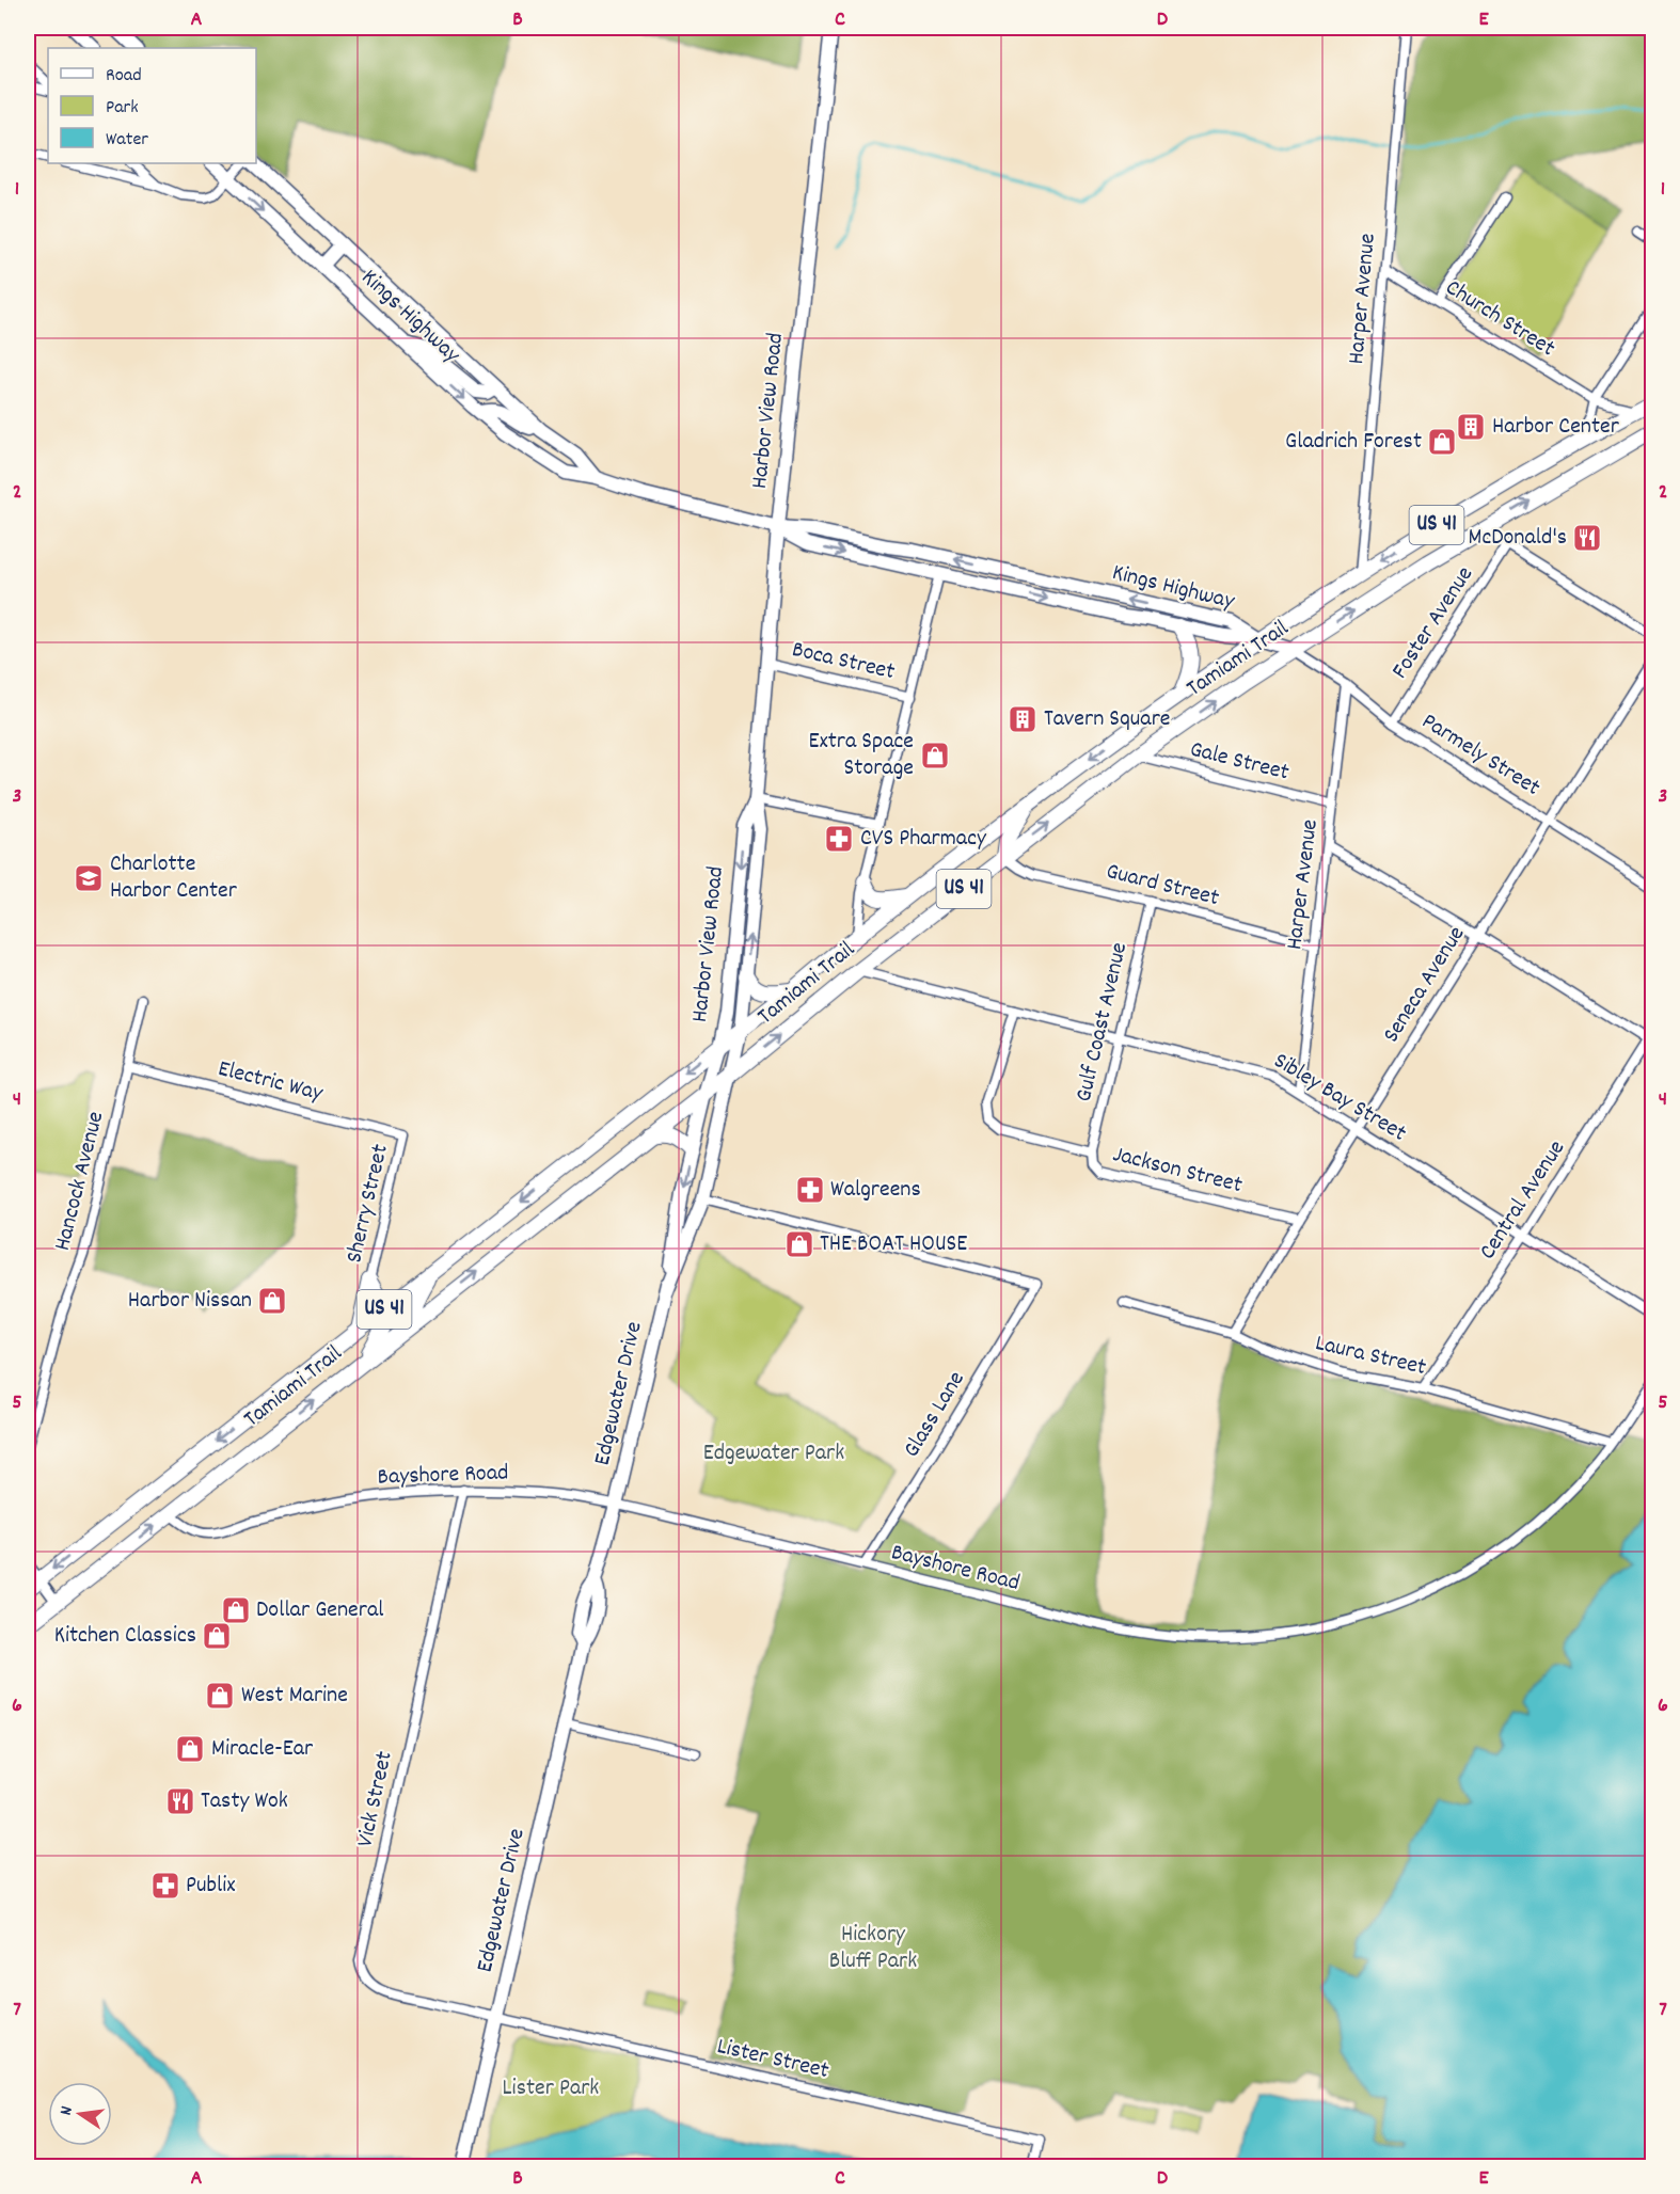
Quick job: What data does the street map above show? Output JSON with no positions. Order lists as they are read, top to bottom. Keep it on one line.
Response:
{"streets":{"main road":["Kings Highway","Harbor View Road","US 41","Tamiami Trail","Edgewater Drive"],"street":["Harper Avenue","Church Street","Foster Avenue","Boca Street","Parmely Street","Gale Street","Guard Street","Seneca Avenue","Gulf Coast Avenue","Electric Way","Sibley Bay Street","Jackson Street","Hancock Avenue","Central Avenue","Sherry Street","Laura Street","Glass Lane","Bayshore Road","Vick Street","Lister Street"]},"crossings":[["Harper Avenue","Church Street"],["Harper Avenue","Tamiami Trail"],["Harper Avenue","Parmely Street"],["Harper Avenue","Gale Street"],["Harper Avenue","Guard Street"],["Harper Avenue","Sibley Bay Street"],["Kings Highway","Harbor View Road"],["Kings Highway","Tamiami Trail"],["Church Street","Tamiami Trail"],["Harbor View Road","Tamiami Trail"],["Harbor View Road","Boca Street"],["Harbor View Road","Edgewater Drive"],["Foster Avenue","Parmely Street"],["Tamiami Trail","Parmely Street"],["Tamiami Trail","Gale Street"],["Tamiami Trail","Guard Street"],["Tamiami Trail","Sibley Bay Street"],["Tamiami Trail","Edgewater Drive"],["Tamiami Trail","Bayshore Road"],["Parmely Street","Seneca Avenue"],["Guard Street","Gulf Coast Avenue"],["Seneca Avenue","Sibley Bay Street"],["Seneca Avenue","Jackson Street"],["Seneca Avenue","Laura Street"],["Gulf Coast Avenue","Sibley Bay Street"],["Gulf Coast Avenue","Jackson Street"],["Electric Way","Hancock Avenue"],["Electric Way","Sherry Street"],["Sibley Bay Street","Jackson Street"],["Sibley Bay Street","Central Avenue"],["Central Avenue","Laura Street"],["Laura Street","Bayshore Road"],["Edgewater Drive","Glass Lane"],["Edgewater Drive","Bayshore Road"],["Edgewater Drive","Vick Street"],["Edgewater Drive","Lister Street"],["Glass Lane","Bayshore Road"],["Bayshore Road","Vick Street"],["Vick Street","Lister Street"]],"parks":["Edgewater Park","Hickory Bluff Park","Lister Park"],"places":{"building":["Harbor Center","Tavern Square"],"shop":["Gladrich Forest","Extra Space Storage","THE BOAT HOUSE","Harbor Nissan","Dollar General","Kitchen Classics","West Marine","Miracle-Ear"],"restaurant":["McDonald's","Tasty Wok"],"pharmacy":["CVS Pharmacy","Walgreens","Publix"],"school or university":["Charlotte Harbor Center"]},"legend":["Road","Park","Water"],"north":"left","grid":{"columns":["A","B","C","D","E"],"rows":["1","2","3","4","5","6","7"]}}
